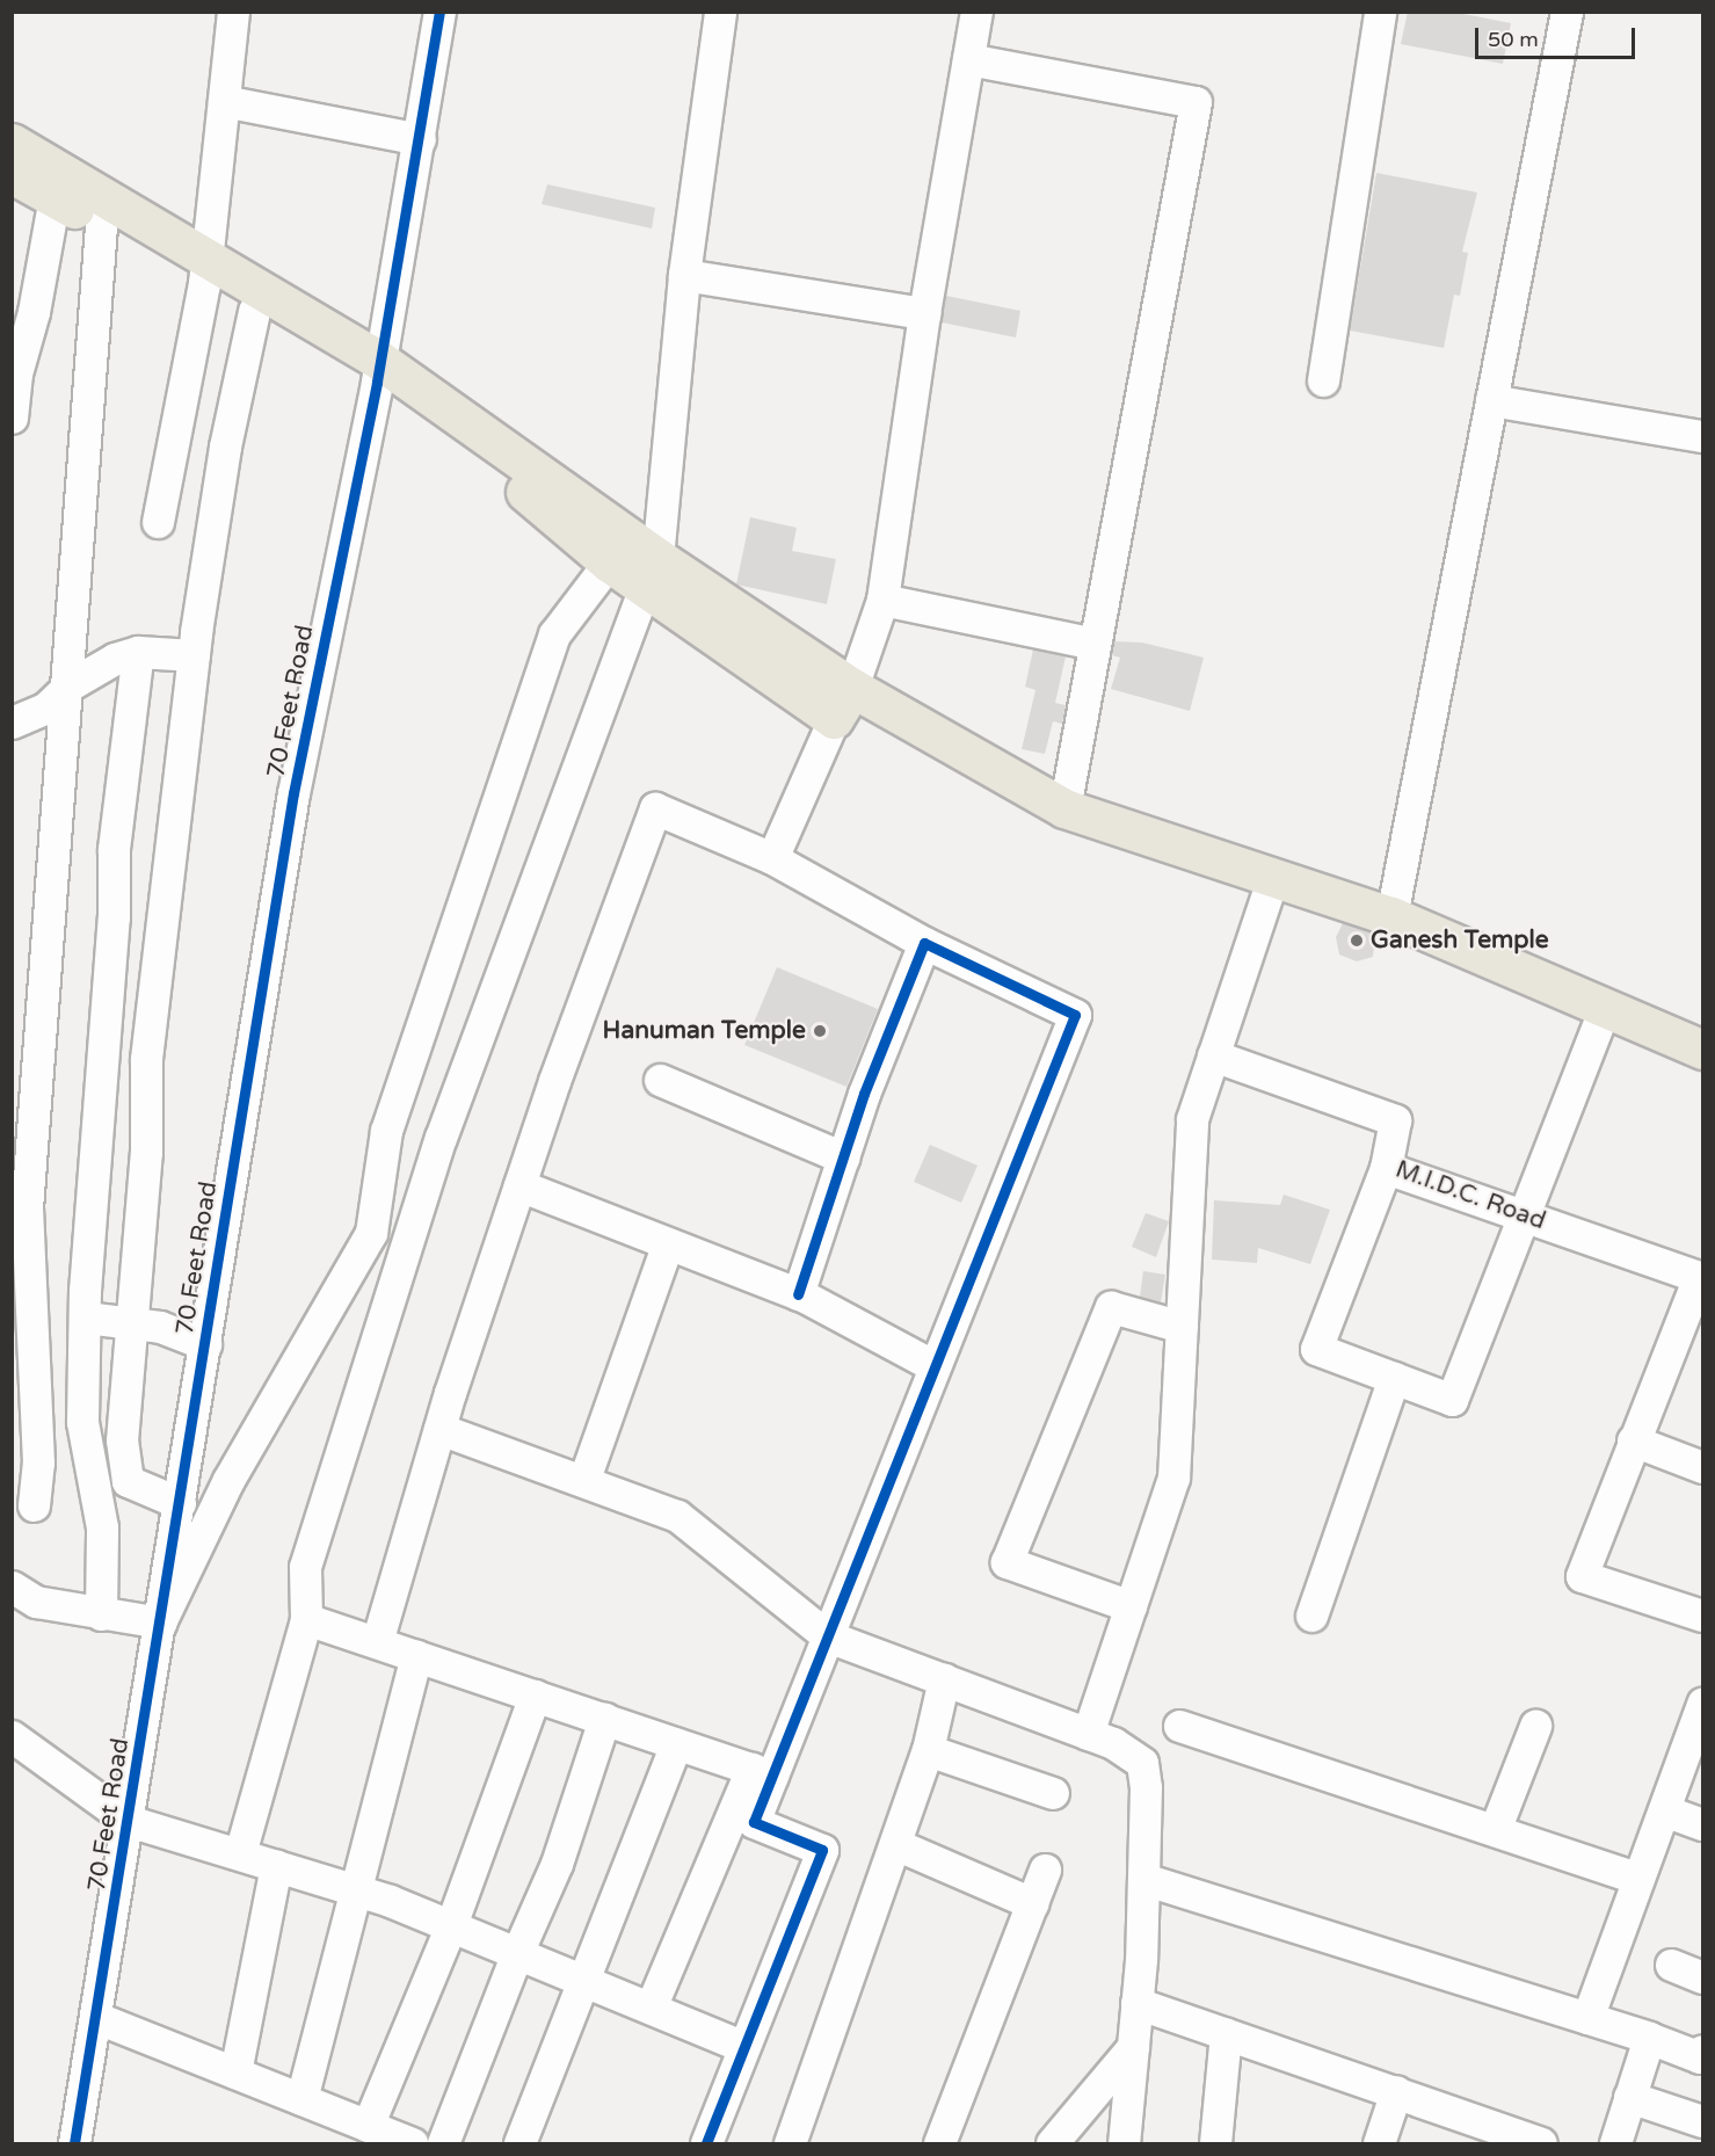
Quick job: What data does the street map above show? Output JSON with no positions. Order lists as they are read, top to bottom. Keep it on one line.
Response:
{"streets":{"street":["70 Feet Road","M.I.D.C. Road"]},"places":["Ganesh Temple","Hanuman Temple"],"scale_bar":"50 m"}
